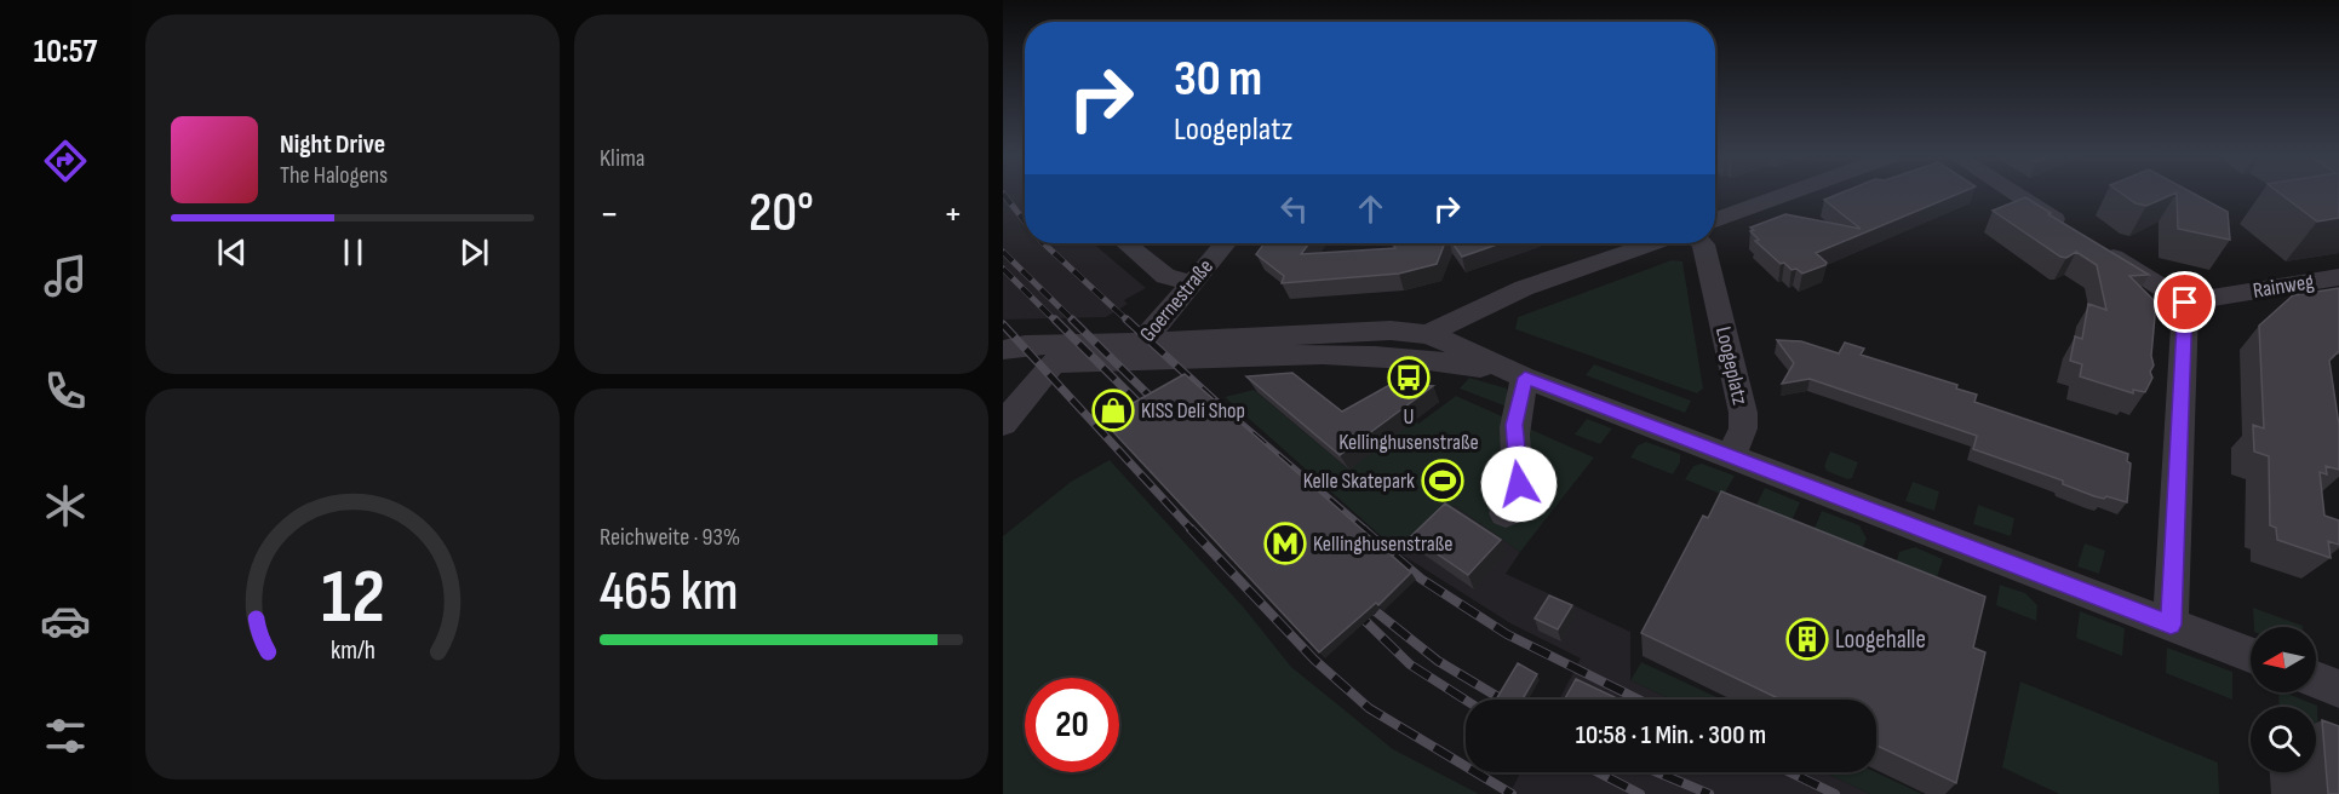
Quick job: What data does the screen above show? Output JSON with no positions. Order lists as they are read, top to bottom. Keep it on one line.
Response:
{"streets":{"street":["Rainweg","Goernestraße","Loogeplatz"]},"places":{"bus stop":["U Kellinghusenstraße"],"shop":["KISS Deli Shop"],"sports":["Kelle Skatepark"],"metro station":["Kellinghusenstraße"],"building":["Loogehalle"]},"north":"left","page":{"tabs":"10:57","tile":["Klima",["Reichweite · 93%","465 km"]],"turn":["30 m","Loogeplatz"],"song":["Night Drive","The Halogens"],"heat":["−","20°","+"],"limit":"20","trip":"10:58 · 1 Min. · 300 m","gauge":["12","km/h"]}}
